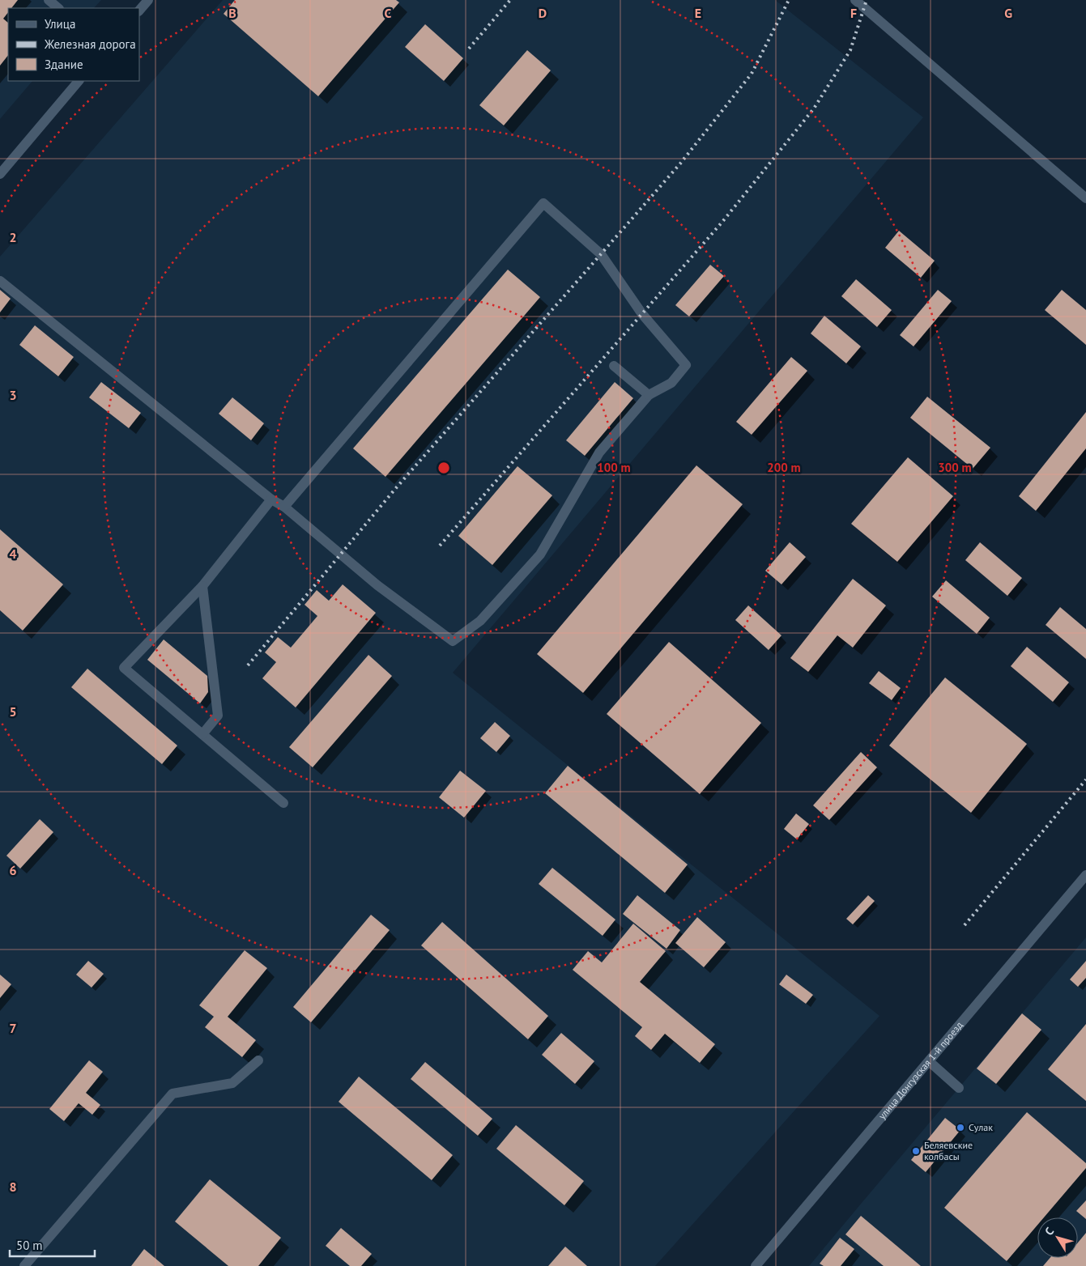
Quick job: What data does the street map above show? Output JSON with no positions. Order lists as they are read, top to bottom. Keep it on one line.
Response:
{"streets":{"street":["улица Донгузская 1-й проезд"]},"places":["Сулак","Беляевские колбасы"],"legend":["Улица","Железная дорога","Здание"],"scale_bar":"50 m","north":"top left","grid":{"columns":["B","C","D","E","F","G"],"rows":["2","3","4","5","6","7","8"]},"rings":["100 m","200 m","300 m"]}
